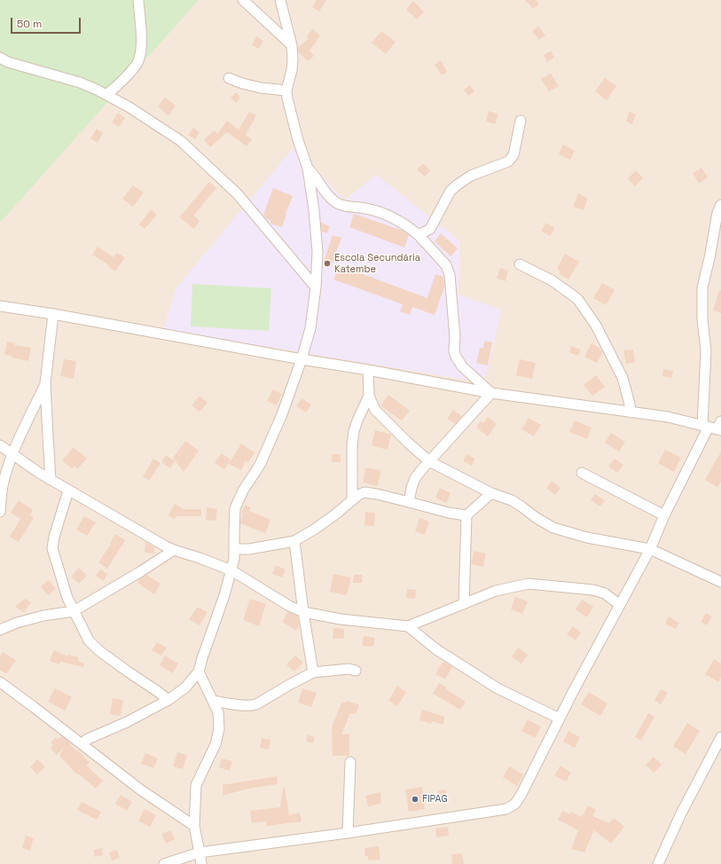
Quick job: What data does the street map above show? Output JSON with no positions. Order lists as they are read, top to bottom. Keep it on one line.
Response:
{"places":["Escola Secundária Katembe","FIPAG"],"scale_bar":"50 m"}
